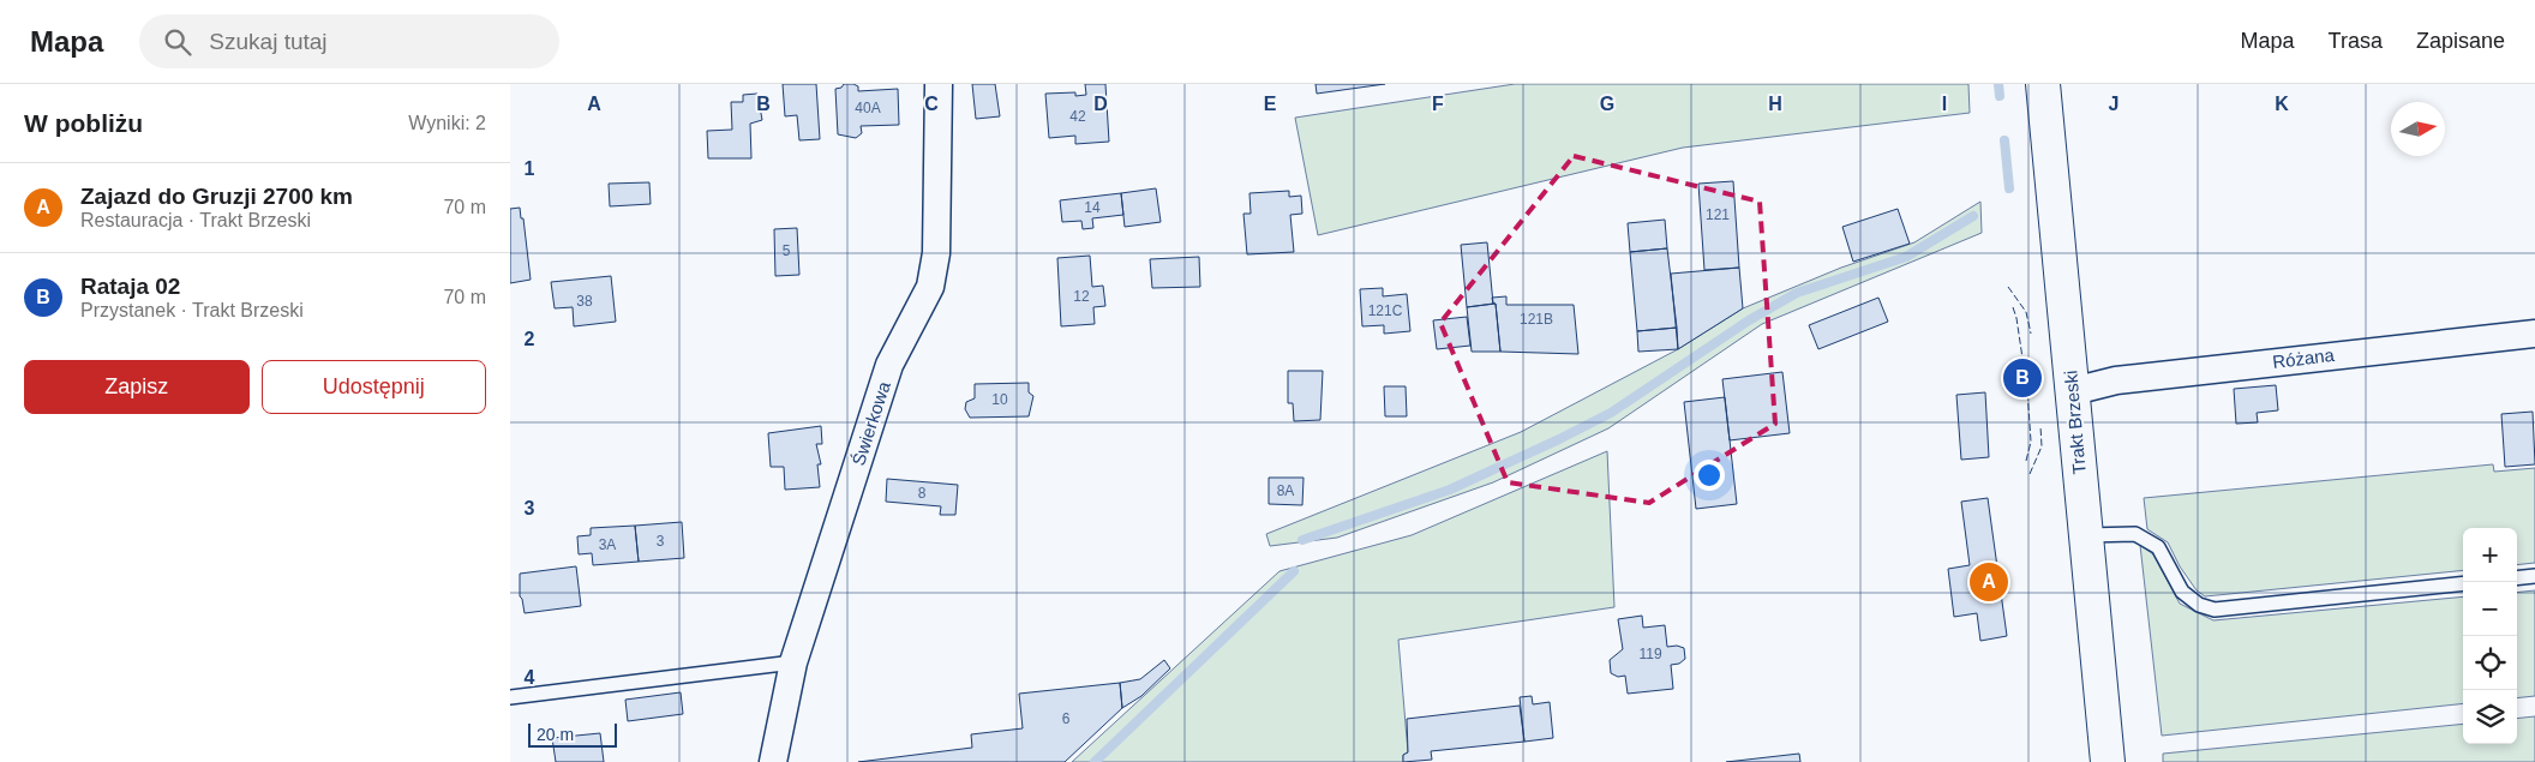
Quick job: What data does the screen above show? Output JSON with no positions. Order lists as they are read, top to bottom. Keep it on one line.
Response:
{"streets":{"main road":["Trakt Brzeski"],"street":["Różana","Świerkowa"]},"crossings":[["Różana","Trakt Brzeski"]],"house_numbers":["40A","42","14","121","5","12","38","121C","121B","10","8A","8","3","3A","119","6"],"scale_bar":"20 m","north":"right","page":{"header":"Mapa","search":"Szukaj tutaj","nav":["Mapa","Trasa","Zapisane"],"heading":["W pobliżu","Wyniki: 2"],"list":[{"mark":"A","name":"Zajazd do Gruzji 2700 km","note":"Restauracja · Trakt Brzeski","value":"70 m"},{"mark":"B","name":"Rataja 02","note":"Przystanek · Trakt Brzeski","value":"70 m"}],"buttons":["Zapisz","Udostępnij"],"pins":["B","A"],"map_buttons":["+","−"],"scale":"20 m"},"grid":{"columns":["A","B","C","D","E","F","G","H","I","J","K"],"rows":["1","2","3","4"]}}
